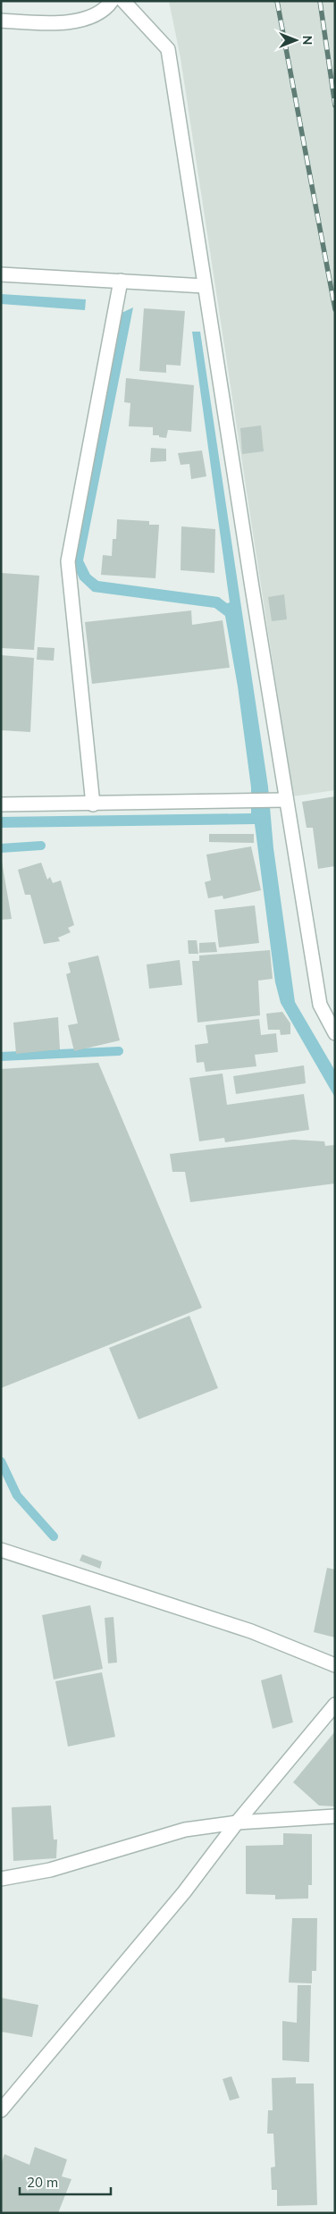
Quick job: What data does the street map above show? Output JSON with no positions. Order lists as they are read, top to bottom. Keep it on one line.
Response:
{"scale_bar":"20 m","north":"right"}
